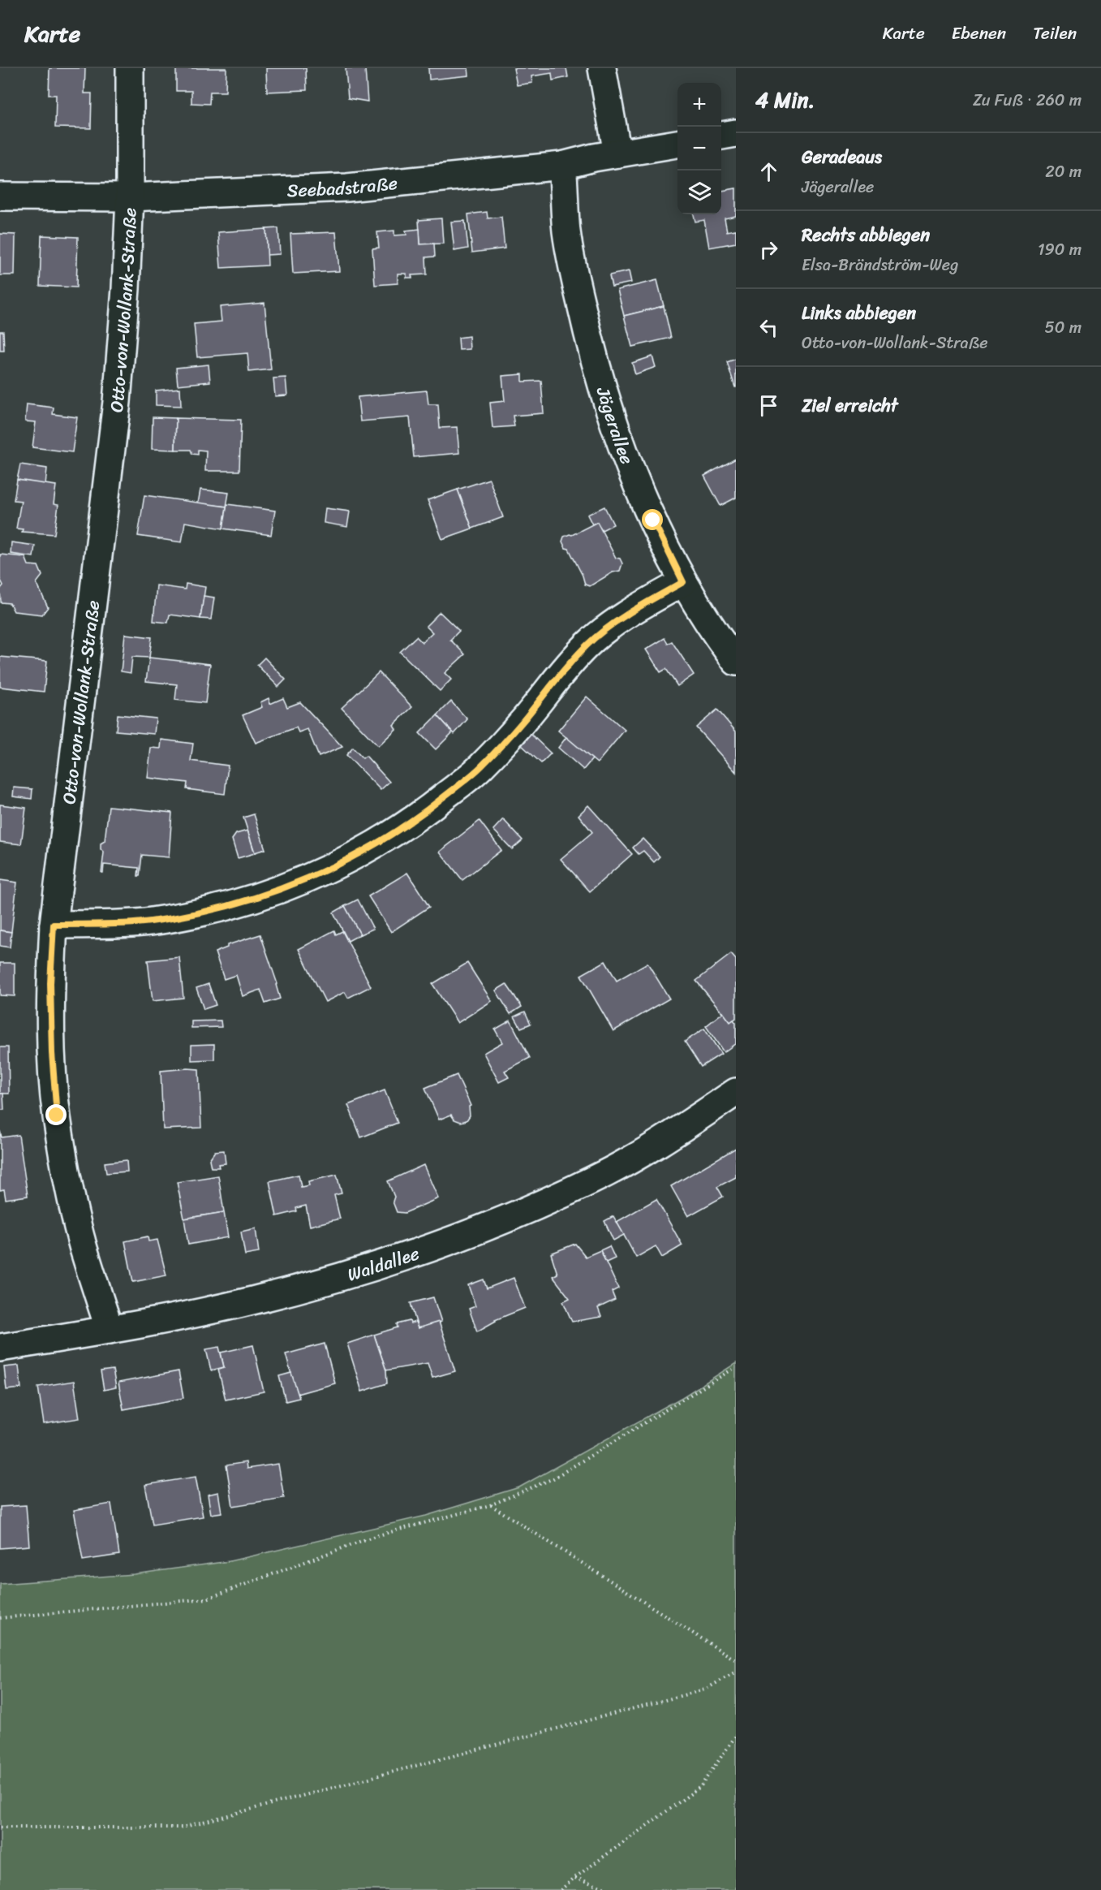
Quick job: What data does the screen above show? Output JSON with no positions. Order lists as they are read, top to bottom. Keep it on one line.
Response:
{"streets":{"street":["Seebadstraße","Otto-von-Wollank-Straße","Jägerallee","Waldallee"]},"crossings":[["Seebadstraße","Otto-von-Wollank-Straße"],["Seebadstraße","Jägerallee"],["Otto-von-Wollank-Straße","Waldallee"]],"page":{"header":"Karte","nav":["Karte","Ebenen","Teilen"],"heading":["4 Min.","Zu Fuß · 260 m"],"map_buttons":["+","−"],"list":[["Geradeaus","Jägerallee","20 m"],["Rechts abbiegen","Elsa-Brändström-Weg","190 m"],["Links abbiegen","Otto-von-Wollank-Straße","50 m"],"Ziel erreicht"]}}
